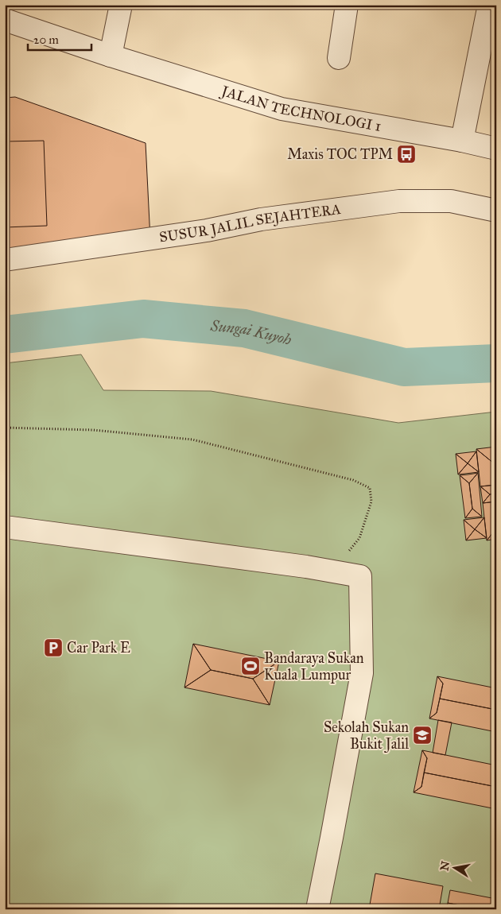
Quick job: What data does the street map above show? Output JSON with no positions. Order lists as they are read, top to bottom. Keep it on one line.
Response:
{"streets":{"street":["JALAN TECHNOLOGI 1","SUSUR JALIL SEJAHTERA"]},"water":["Sungai Kuyoh"],"places":{"bus stop":["Maxis TOC TPM"],"parking":["Car Park E"],"sports":["Bandaraya Sukan Kuala Lumpur"],"school or university":["Sekolah Sukan Bukit Jalil"]},"scale_bar":"20 m","north":"left"}
